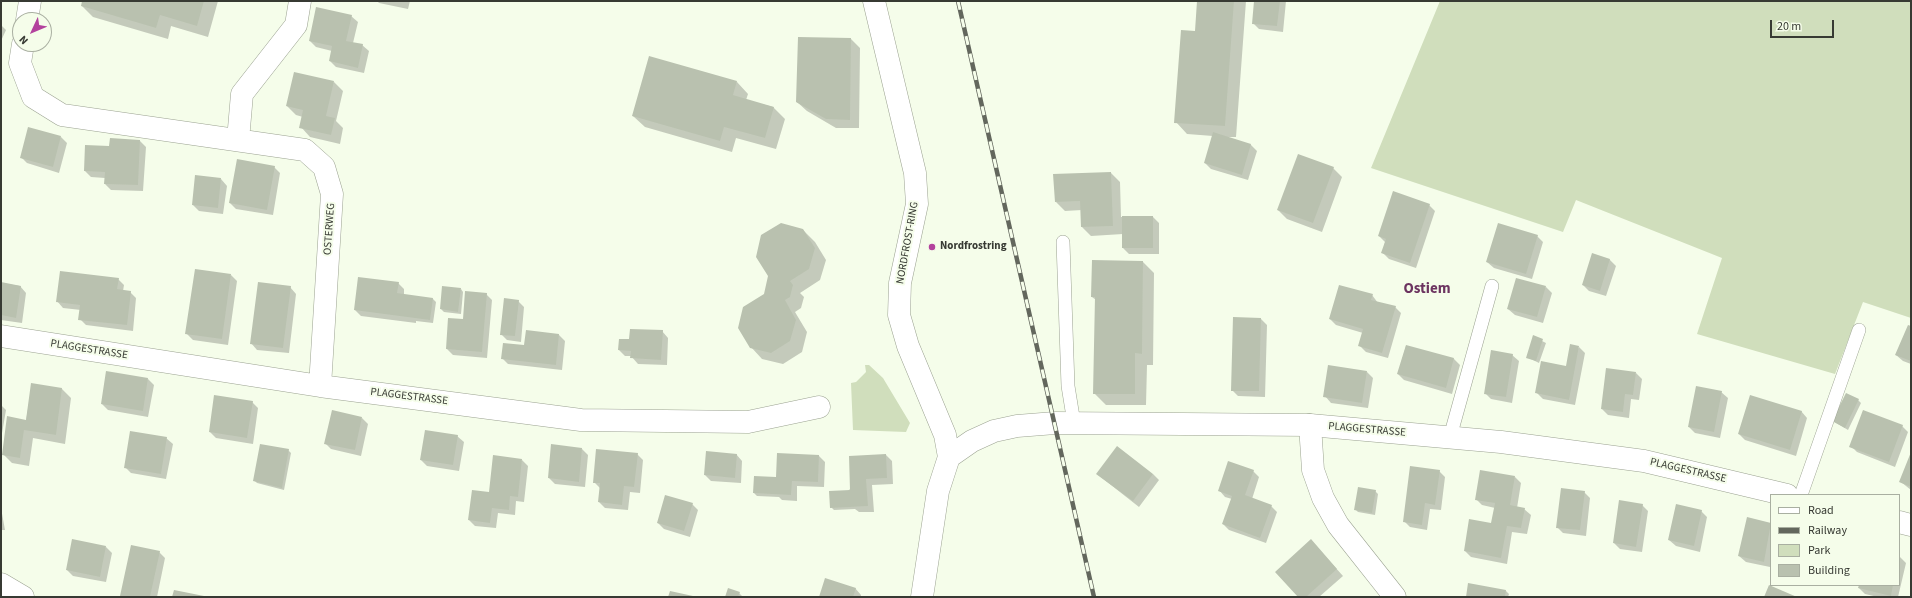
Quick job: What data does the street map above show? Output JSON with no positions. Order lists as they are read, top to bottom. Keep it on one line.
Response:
{"streets":{"street":["OSTERWEG","NORDFROST-RING","PLAGGESTRASSE"]},"crossings":[["OSTERWEG","PLAGGESTRASSE"],["NORDFROST-RING","PLAGGESTRASSE"]],"districts":["Ostiem"],"places":["Nordfrostring"],"legend":["Road","Railway","Park","Building"],"scale_bar":"20 m","north":"bottom left"}
